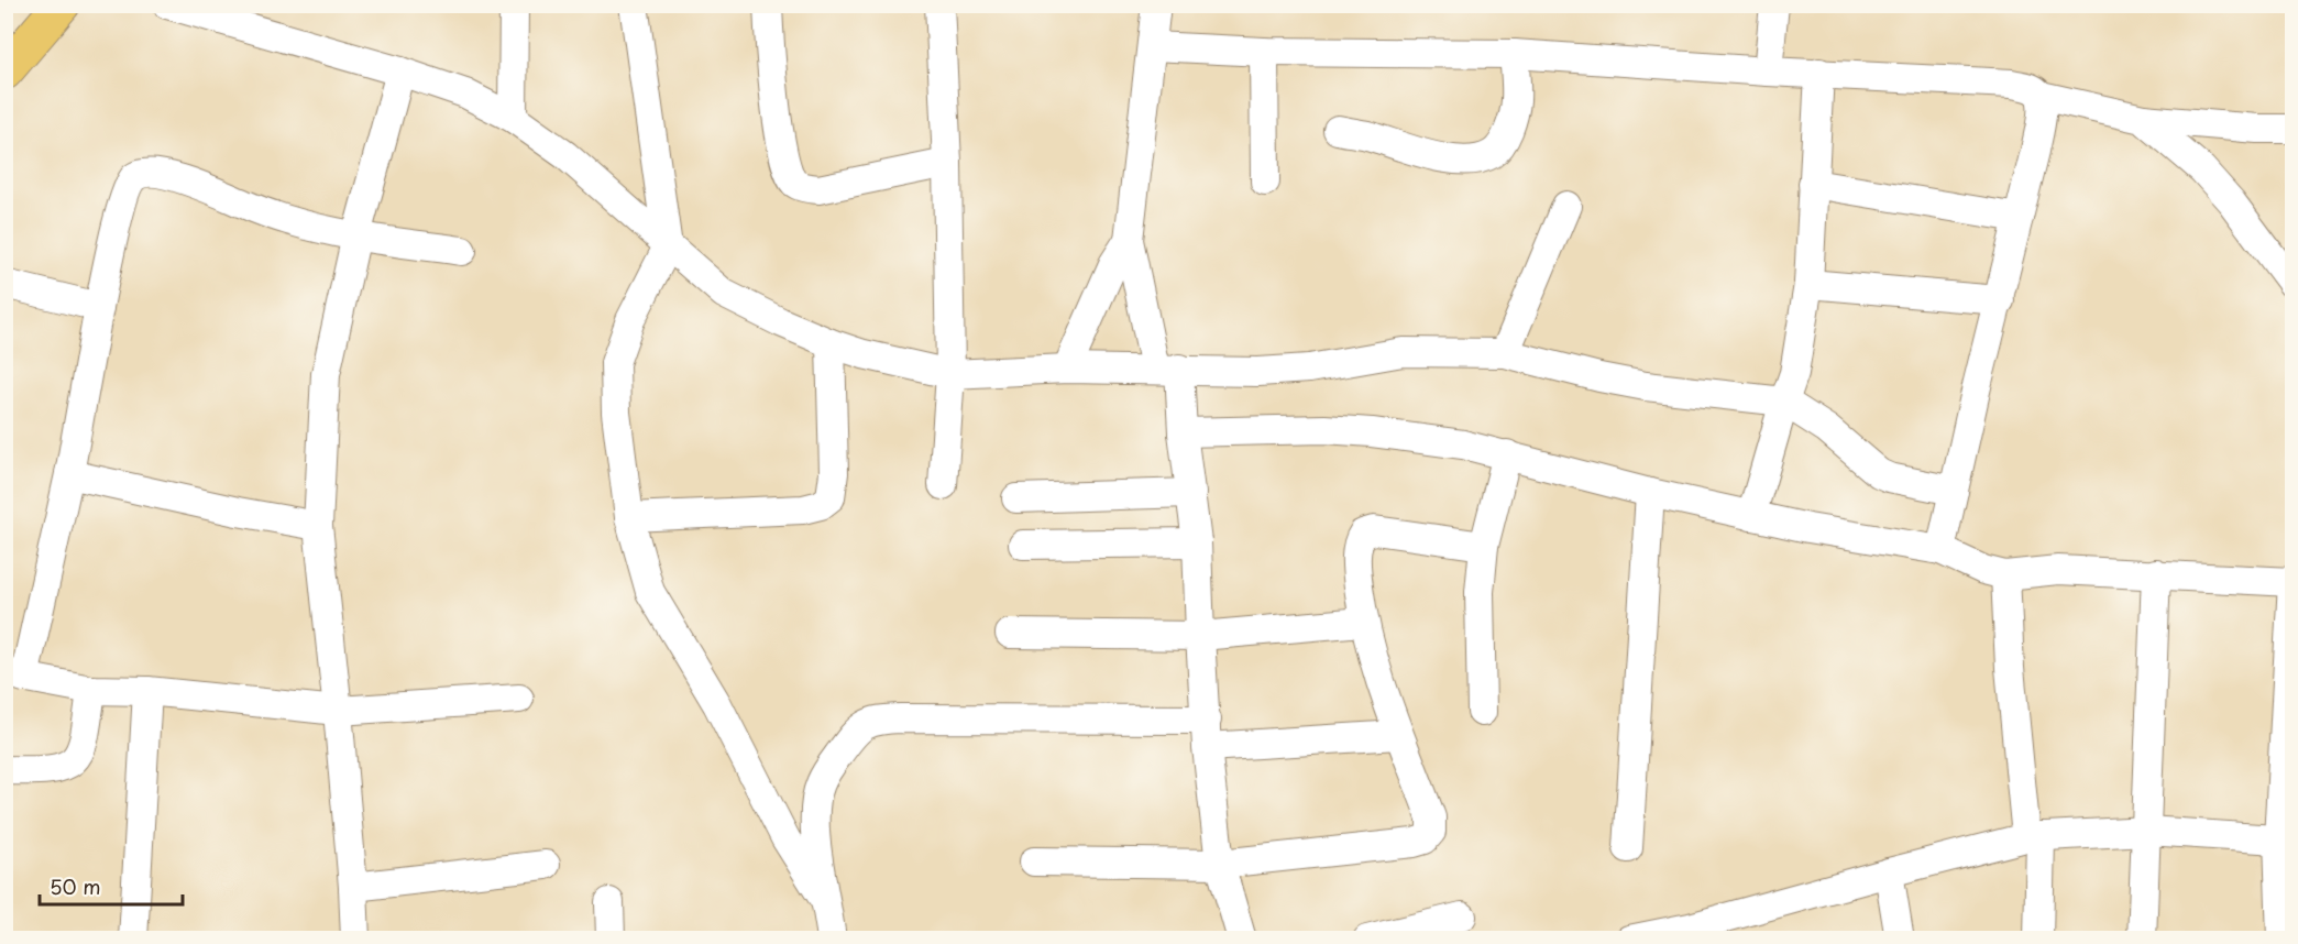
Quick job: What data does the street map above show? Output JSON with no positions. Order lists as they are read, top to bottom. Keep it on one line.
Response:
{"scale_bar":"50 m"}
